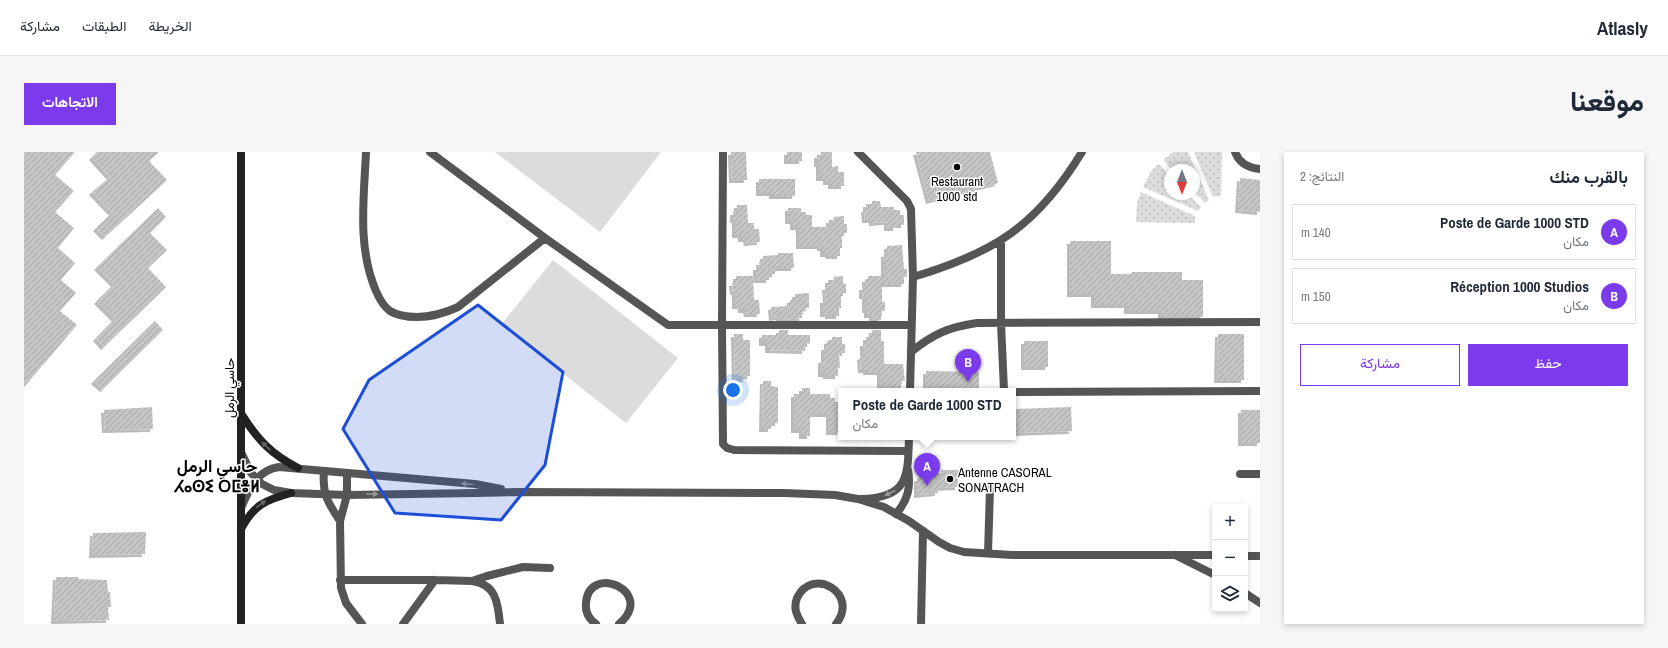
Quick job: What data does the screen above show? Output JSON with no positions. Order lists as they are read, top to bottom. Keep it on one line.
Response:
{"streets":{"main road":["حاسي الرمل"]},"districts":["حاسي الرمل ⵃⴰⵙⵉ ⵔⵎⴻⵍ"],"places":["Restaurant 1000 std","Antenne CASORAL SONATRACH"],"north":"bottom","page":{"header":"Atlasly","nav":["الخريطة","الطبقات","مشاركة"],"title":"موقعنا","buttons":["الاتجاهات",["حفظ","مشاركة"]],"heading":["بالقرب منك","النتائج: 2"],"list":[{"mark":"A","name":"Poste de Garde 1000 STD","note":"مكان","value":"140 m"},{"mark":"B","name":"Réception 1000 Studios","note":"مكان","value":"150 m"}],"pins":["B","A"],"popup":["Poste de Garde 1000 STD","مكان"],"map_buttons":["+","−"]}}
